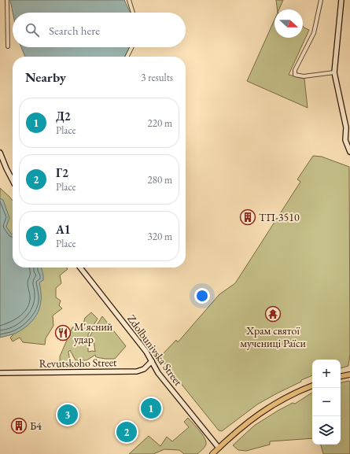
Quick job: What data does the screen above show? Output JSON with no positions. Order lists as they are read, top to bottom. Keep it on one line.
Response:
{"streets":{"street":["Zdolbunivska Street","Revutskoho Street"]},"crossings":[["Zdolbunivska Street","Revutskoho Street"]],"places":{"building":["ТП-3510","Б4"],"temple":["Храм святої мучениці Раїси"],"restaurant":["М'ясний удар"]},"north":"right","page":{"search":"Search here","heading":["Nearby","3 results"],"list":[{"mark":"1","name":"Д2","note":"Place","value":"220 m"},{"mark":"2","name":"Г2","note":"Place","value":"280 m"},{"mark":"3","name":"А1","note":"Place","value":"320 m"}],"map_buttons":["+","−"],"pins":["1","3","2"]}}
